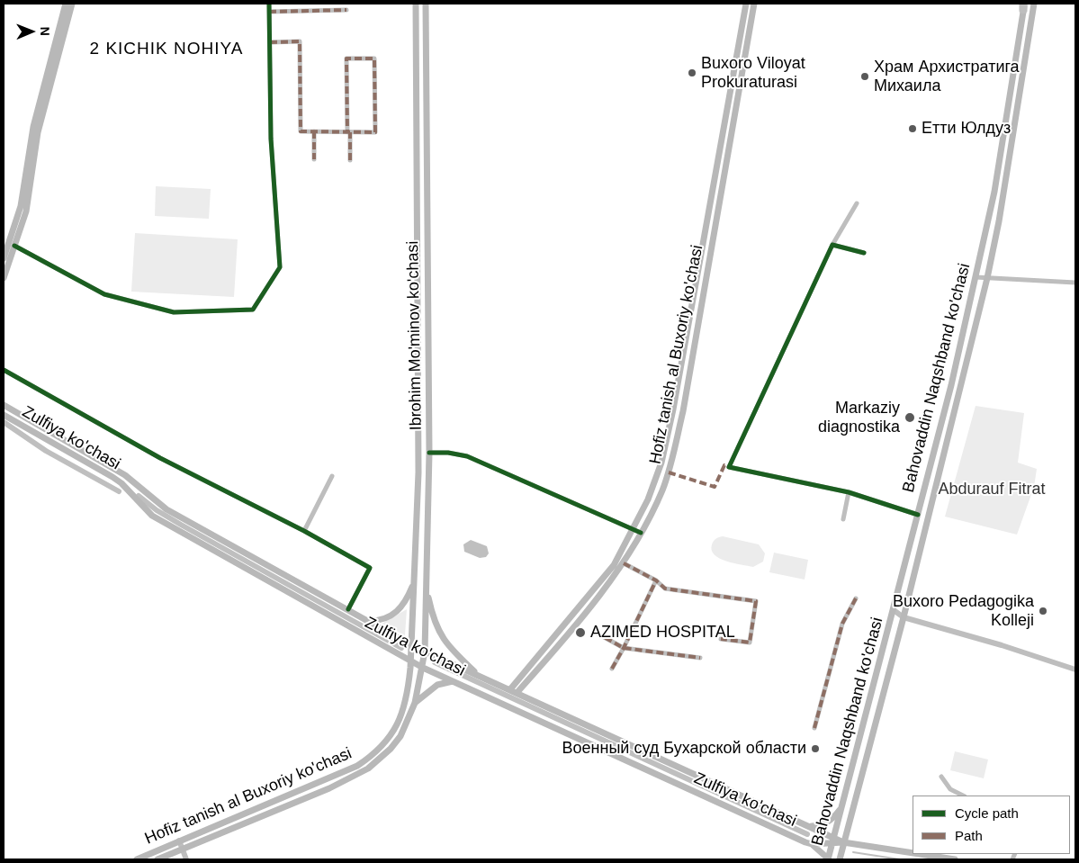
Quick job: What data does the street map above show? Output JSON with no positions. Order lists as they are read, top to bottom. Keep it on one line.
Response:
{"streets":{"main road":["Ibrohim Mo'minov ko'chasi","Hofiz tanish al Buxoriy ko'chasi","Bahovaddin Naqshband ko'chasi","Zulfiya ko'chasi"]},"crossings":[["Ibrohim Mo'minov ko'chasi","Hofiz tanish al Buxoriy ko'chasi"],["Ibrohim Mo'minov ko'chasi","Zulfiya ko'chasi"],["Hofiz tanish al Buxoriy ko'chasi","Zulfiya ko'chasi"],["Bahovaddin Naqshband ko'chasi","Zulfiya ko'chasi"]],"districts":["2 KICHIK NOHIYA"],"parks":["Abdurauf Fitrat"],"places":["Buxoro Viloyat Prokuraturasi","Храм Архистратига Михаила","Етти Юлдуз","Markaziy diagnostika","Buxoro Pedagogika Kolleji","AZIMED HOSPITAL","Военный суд Бухарской области"],"legend":["Cycle path","Path"],"north":"right"}
